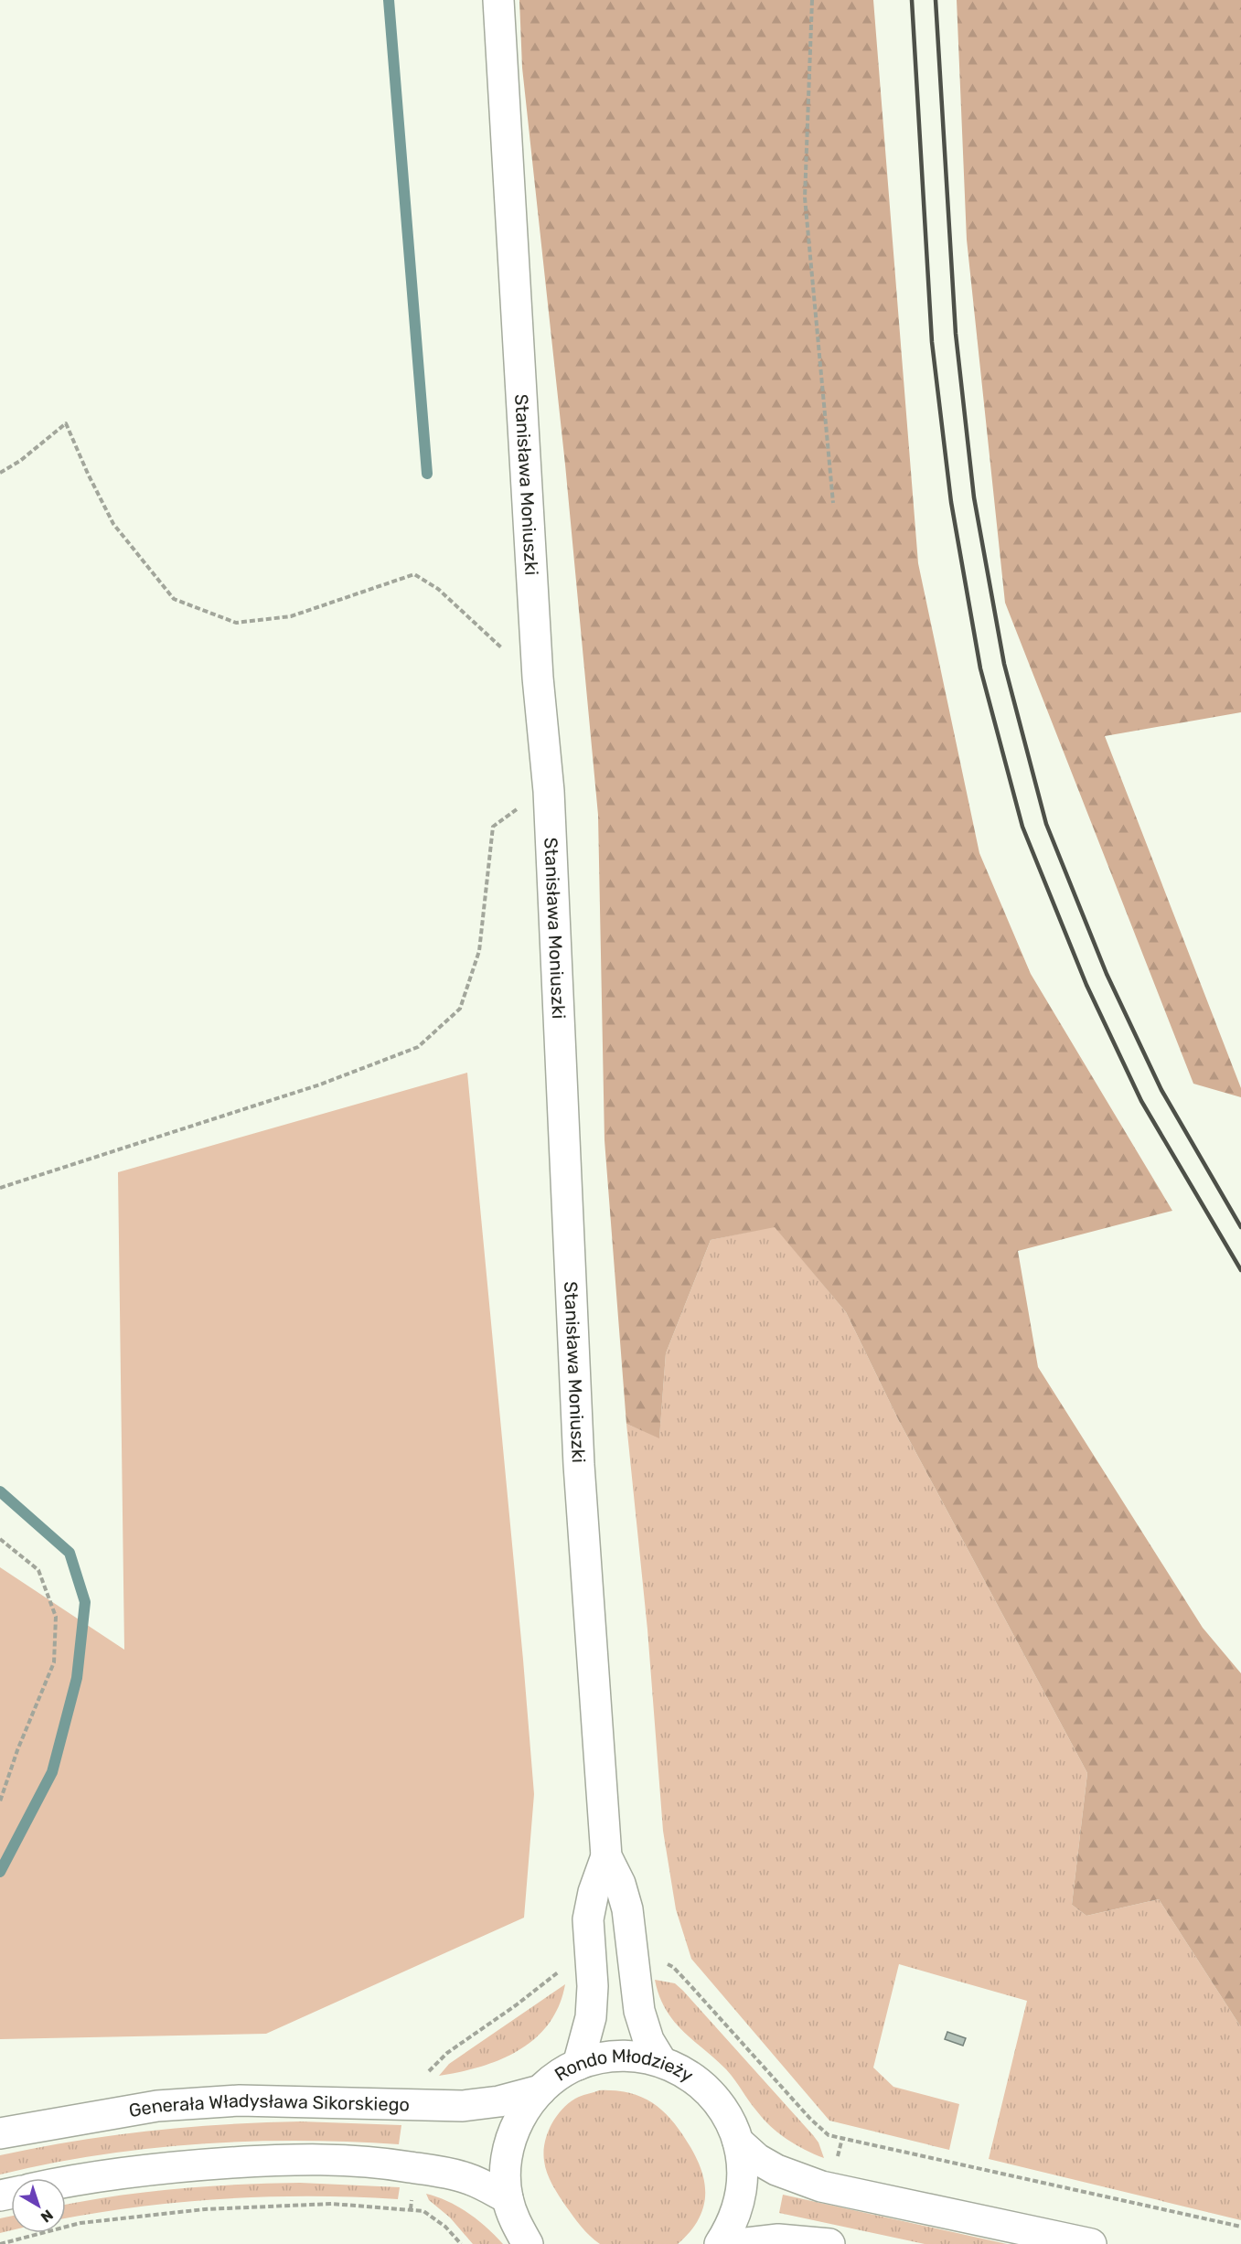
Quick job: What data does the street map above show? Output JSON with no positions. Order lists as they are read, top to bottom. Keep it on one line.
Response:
{"streets":{"street":["Stanisława Moniuszki","Rondo Młodzieży","Generała Władysława Sikorskiego"]},"crossings":[["Stanisława Moniuszki","Rondo Młodzieży"],["Rondo Młodzieży","Generała Władysława Sikorskiego"]],"north":"bottom right"}
